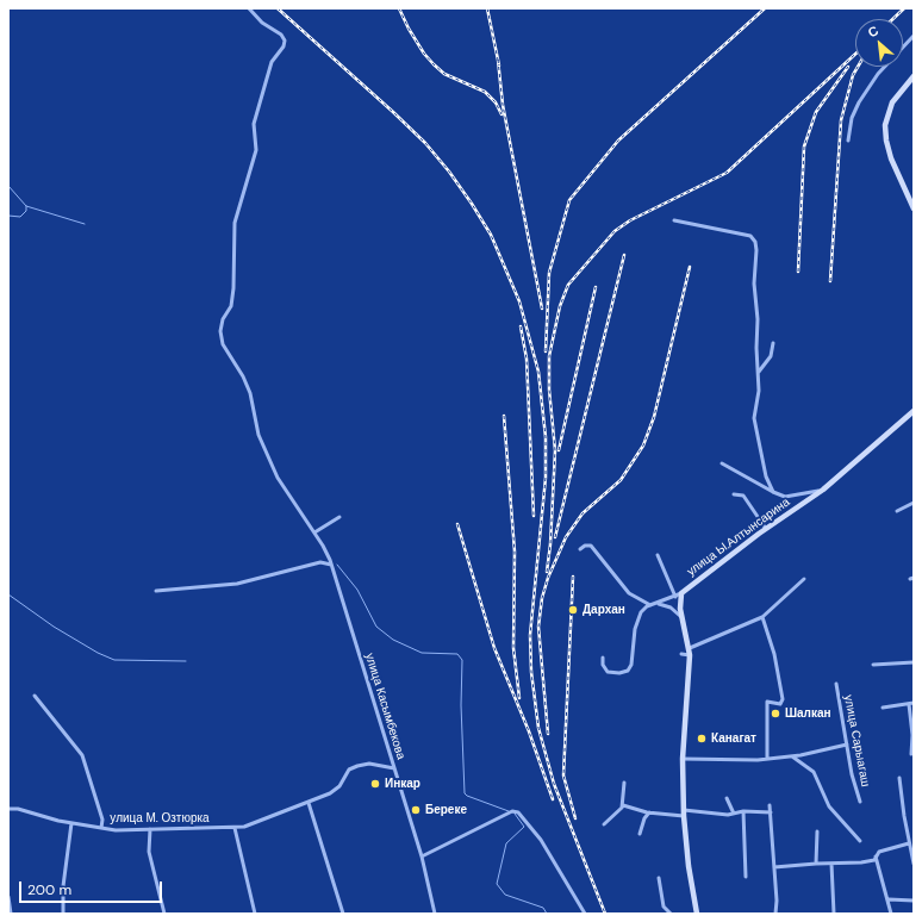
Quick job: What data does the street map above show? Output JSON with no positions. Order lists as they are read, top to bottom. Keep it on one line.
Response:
{"streets":{"street":["улица Ы.Алтынсарина","улица Касымбекова","улица Сарыагаш","улица М. Озтюрка"]},"crossings":[["улица Касымбекова","улица М. Озтюрка"]],"places":["Дархан","Шалкан","Канагат","Инкар","Береке"],"scale_bar":"200 m","north":"top left"}
